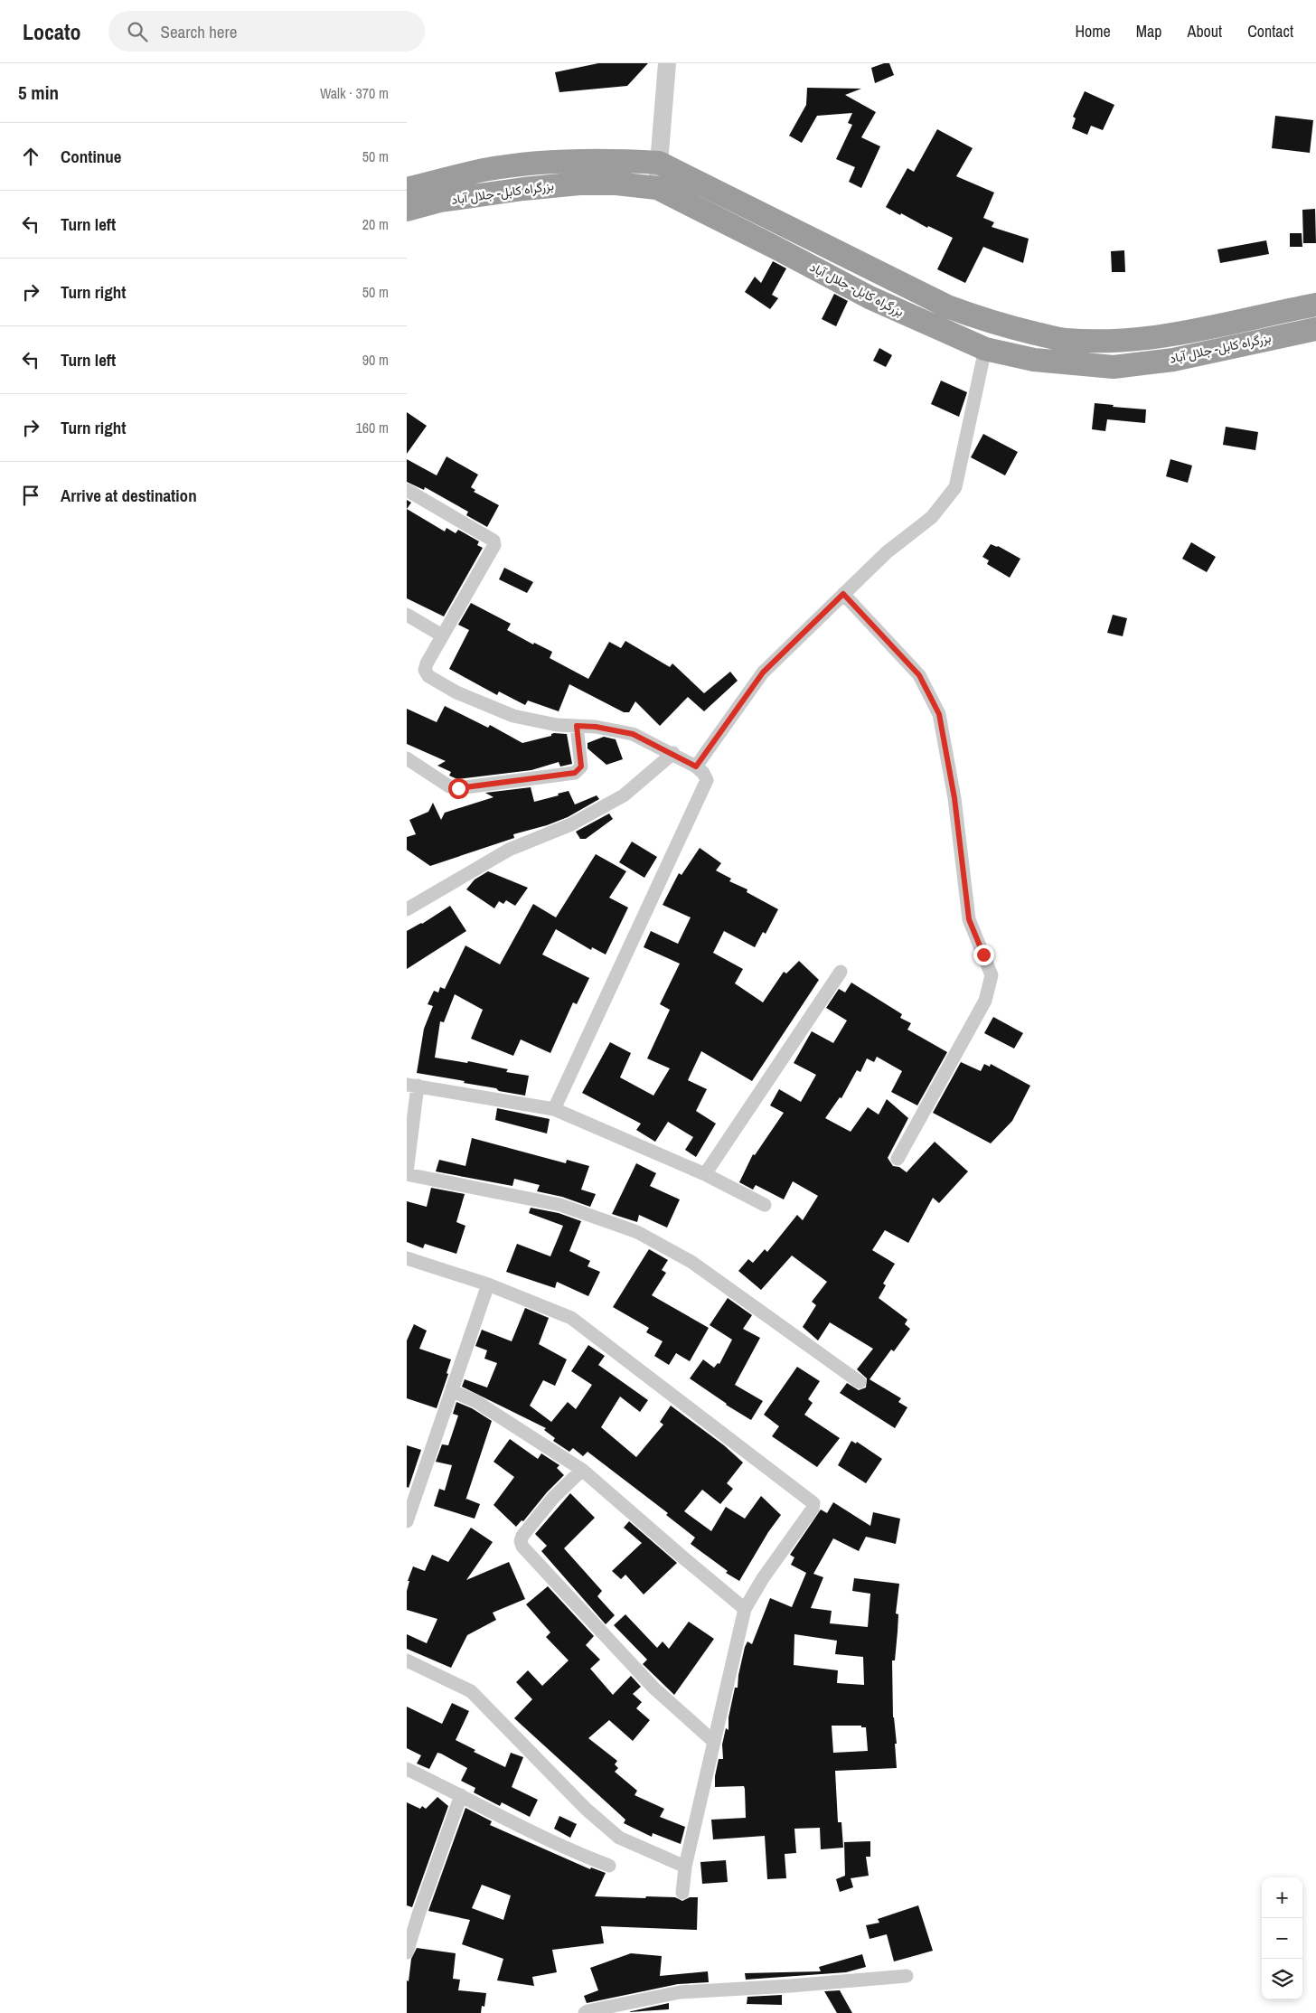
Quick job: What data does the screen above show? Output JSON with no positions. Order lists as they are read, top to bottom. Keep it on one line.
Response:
{"streets":{"highway":["بزرگراه کابل- جلال آباد"]},"page":{"header":"Locato","search":"Search here","nav":["Home","Map","About","Contact"],"heading":["5 min","Walk · 370 m"],"list":[["Continue","50 m"],["Turn left","20 m"],["Turn right","50 m"],["Turn left","90 m"],["Turn right","160 m"],"Arrive at destination"],"map_buttons":["+","−"]}}
